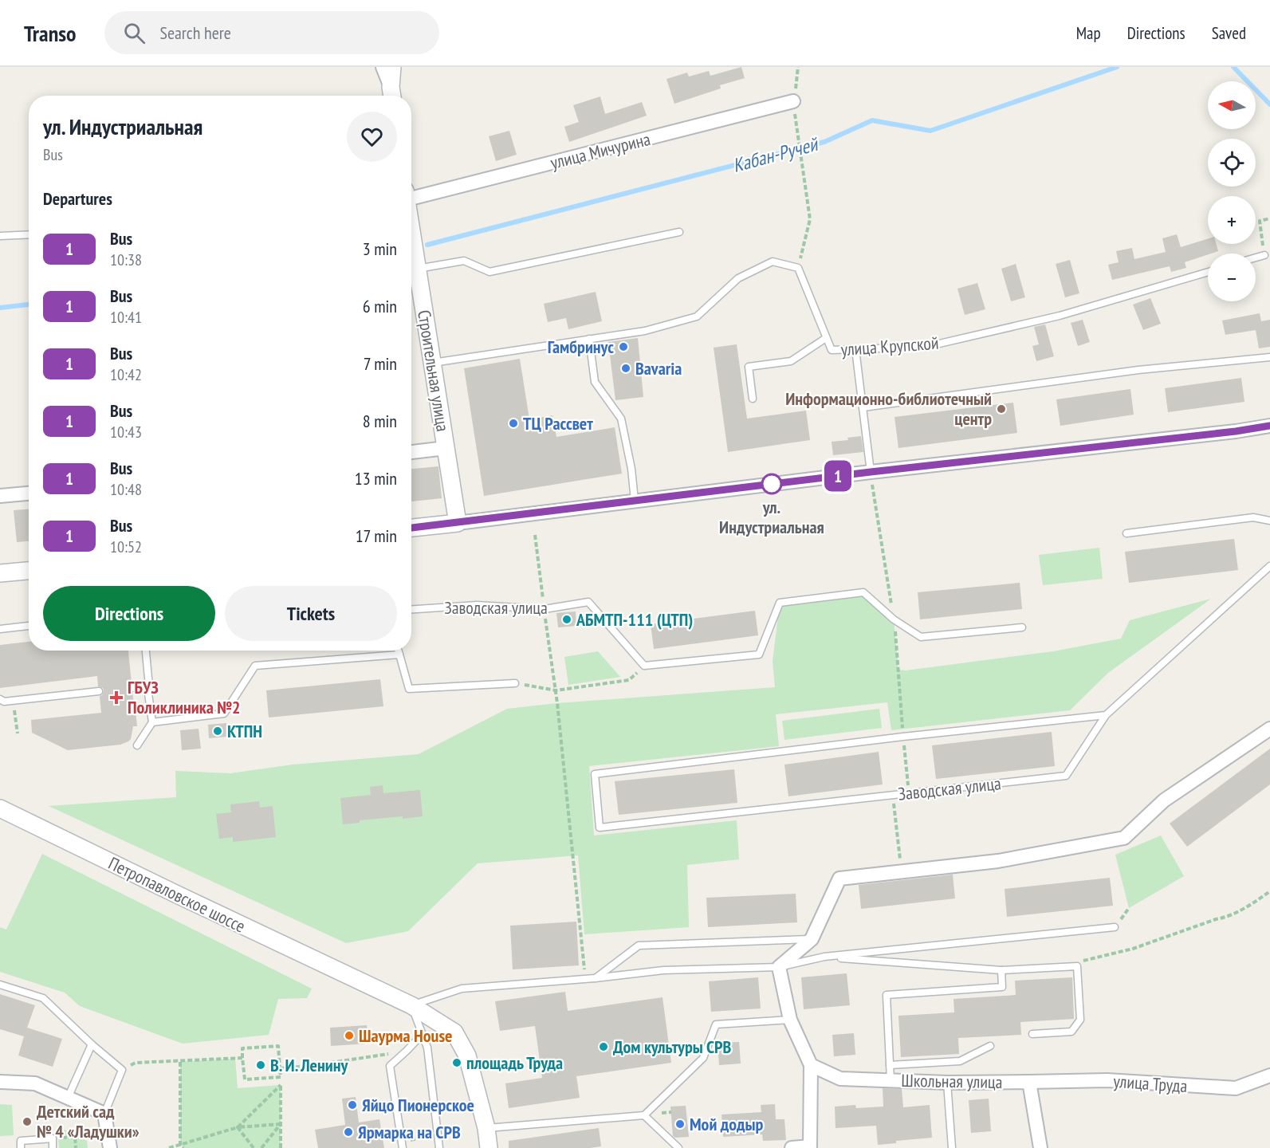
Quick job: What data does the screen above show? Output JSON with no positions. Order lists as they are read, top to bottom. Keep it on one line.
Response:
{"streets":{"street":["улица Мичурина","Строительная улица","Петропавловское шоссе","Школьная улица","улица Труда"],"lane":["улица Крупской","Заводская улица"]},"crossings":[["Школьная улица","улица Труда"]],"water":["Кабан-Ручей"],"places":{"other":["Гамбринус","Bavaria","Информационно-библиотечный центр","ТЦ Рассвет","ул. Индустриальная","АБМТП-111 (ЦТП)","КТПН","Шаурма House","Дом культуры СРВ","площадь Труда","В. И. Ленину","Яйцо Пионерское","Детский сад № 4 «Ладушки»","Мой додыр","Ярмарка на СРВ"],"health":["ГБУЗ Поликлиника №2"]},"lines":["bus line 1"],"north":"left","page":{"header":"Transo","search":"Search here","nav":["Map","Directions","Saved"],"on_map":"1","map_buttons":["+","−"],"heading":[["ул. Индустриальная","Bus"],"Departures"],"list":[{"mark":"1","name":"Bus","note":"10:38","value":"3 min"},{"mark":"1","name":"Bus","note":"10:41","value":"6 min"},{"mark":"1","name":"Bus","note":"10:42","value":"7 min"},{"mark":"1","name":"Bus","note":"10:43","value":"8 min"},{"mark":"1","name":"Bus","note":"10:48","value":"13 min"},{"mark":"1","name":"Bus","note":"10:52","value":"17 min"}],"buttons":["Directions","Tickets"]}}
